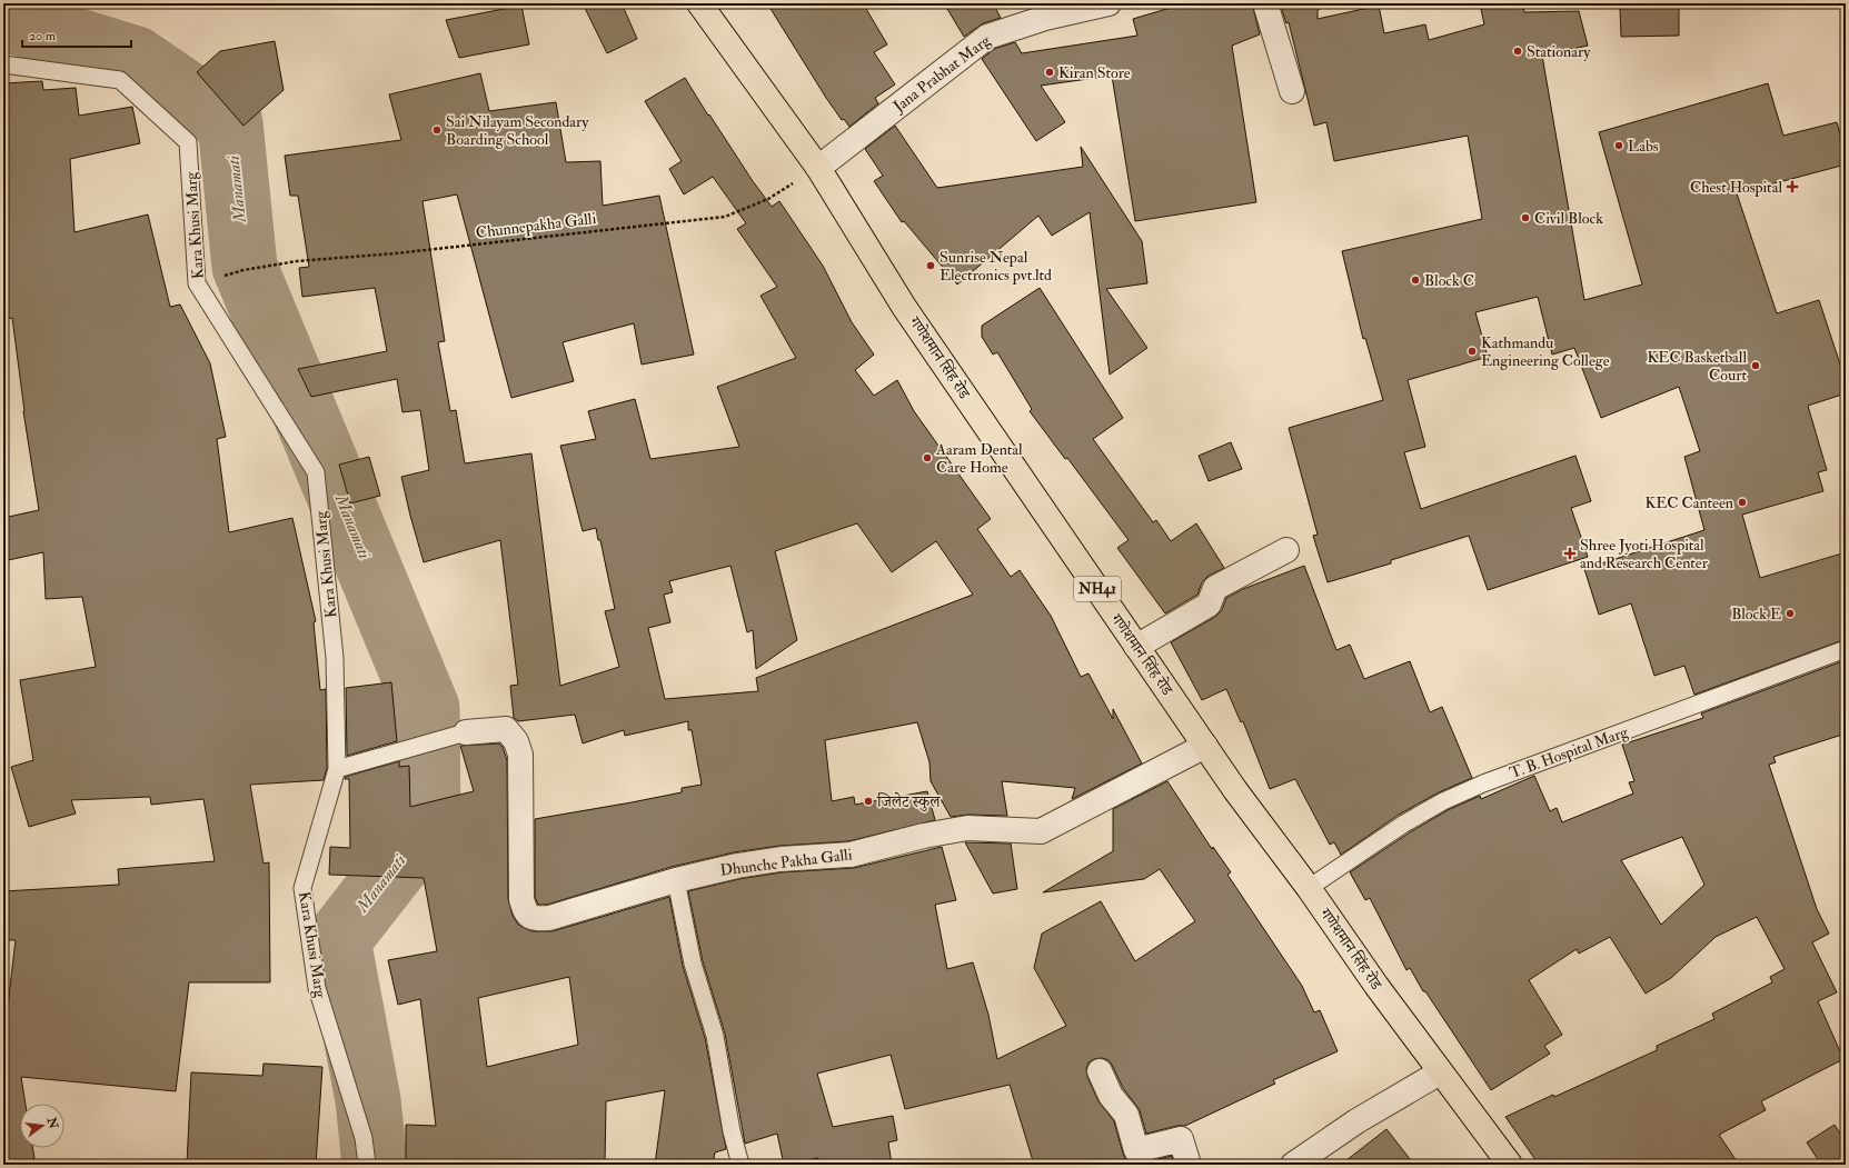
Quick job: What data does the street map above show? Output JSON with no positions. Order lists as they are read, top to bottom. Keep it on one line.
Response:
{"streets":{"highway":["गणेशमान सिंह रोड","NH41"],"street":["Jana Prabhat Marg","Dhunche Pakha Galli"],"lane":["Kara Khusi Marg","T. B. Hospital Marg"],"path":["Chunnepakha Galli"]},"crossings":[["Jana Prabhat Marg","Chunnepakha Galli"],["Jana Prabhat Marg","गणेशमान सिंह रोड"],["Chunnepakha Galli","गणेशमान सिंह रोड"],["गणेशमान सिंह रोड","T. B. Hospital Marg"],["गणेशमान सिंह रोड","Dhunche Pakha Galli"]],"water":["Manamati"],"places":{"other":["Stationary","Kiran Store","Sai Nilayam Secondary Boarding School","Labs","Civil Block","Sunrise Nepal Electronics pvt.ltd","Block C","Kathmandu Engineering College","KEC Basketball Court","Aaram Dental Care Home","KEC Canteen","Block E","जिलेट स्कुल"],"health":["Chest Hospital","Shree Jyoti Hospital and Research Center"]},"scale_bar":"20 m","north":"right"}
